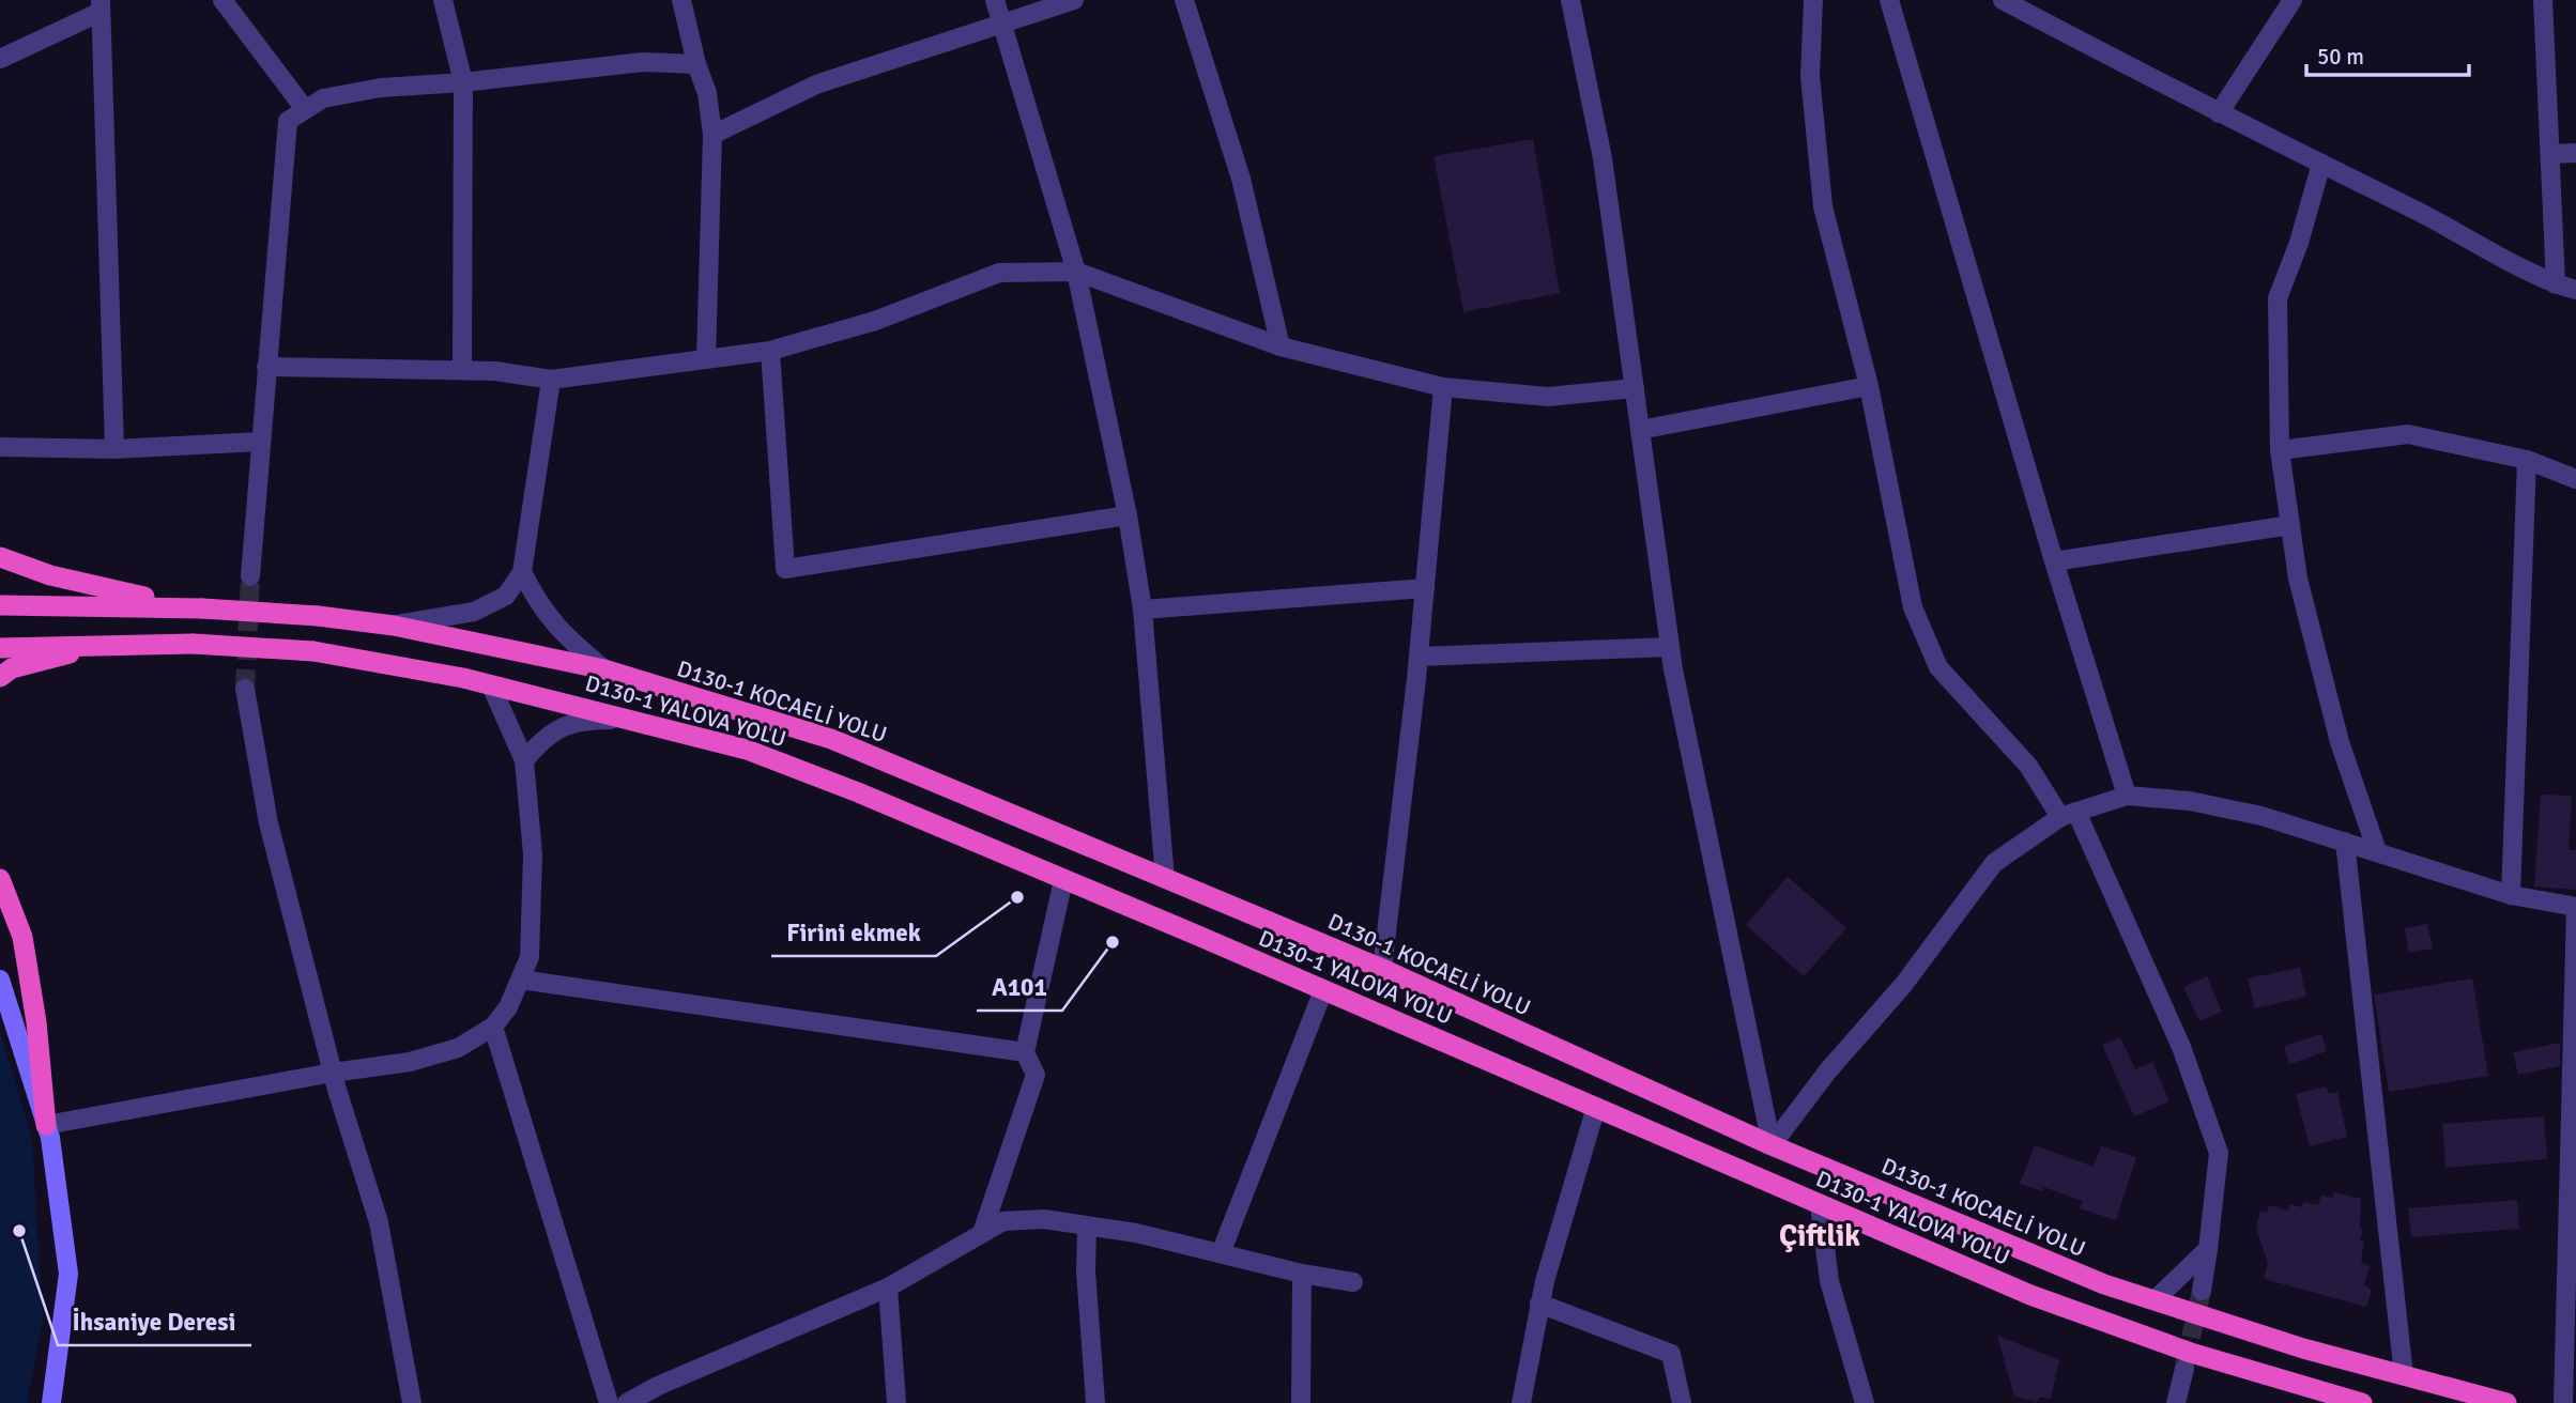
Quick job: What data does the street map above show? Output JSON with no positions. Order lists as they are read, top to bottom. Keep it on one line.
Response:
{"streets":{"highway":["D130-1 KOCAELİ YOLU","D130-1 YALOVA YOLU"]},"districts":["Çiftlik"],"places":["Firini ekmek","A101","İhsaniye Deresi"],"scale_bar":"50 m"}
